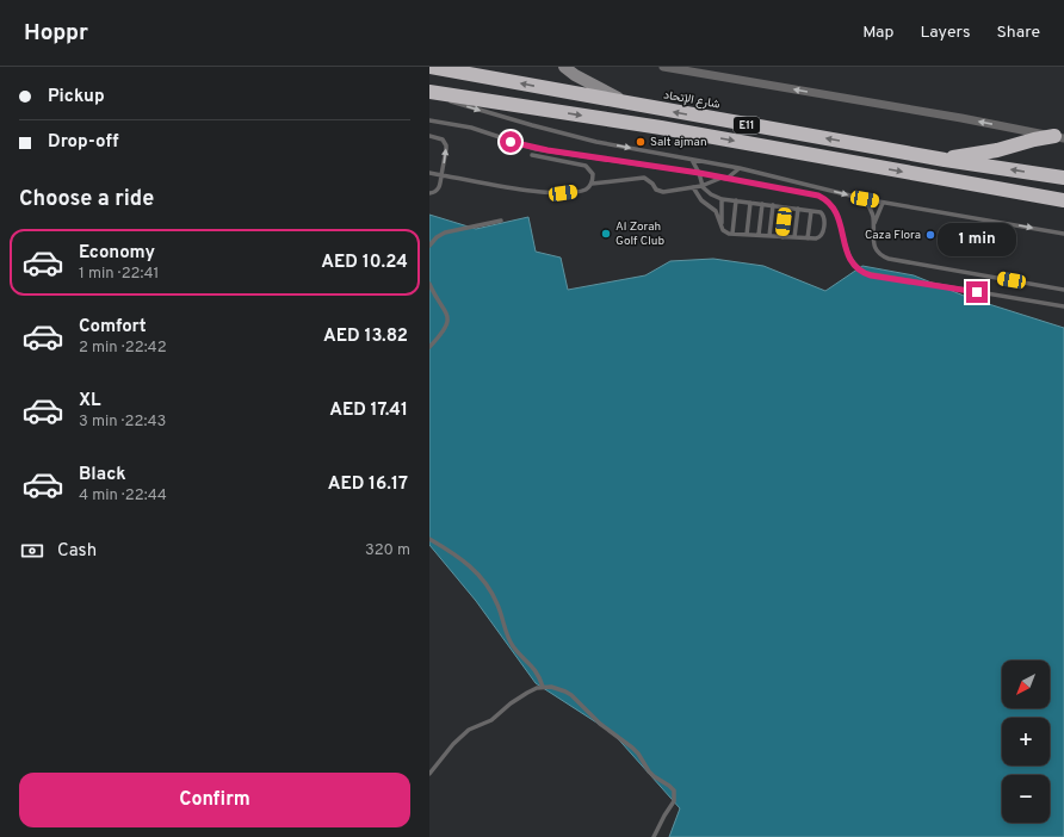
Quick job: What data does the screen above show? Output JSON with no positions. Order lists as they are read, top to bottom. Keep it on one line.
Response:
{"streets":{"highway":["شارع الإتحاد","E11"]},"places":["Salt ajman","Al Zorah Golf Club","Caza Flora"],"north":"bottom left","page":{"header":"Hoppr","nav":["Map","Layers","Share"],"banner":["Pickup","Drop-off"],"heading":"Choose a ride","bubble":"1 min","list":[{"name":"Economy","note":"1 min · 22:41","value":"AED 10.24"},{"name":"Comfort","note":"2 min · 22:42","value":"AED 13.82"},{"name":"XL","note":"3 min · 22:43","value":"AED 17.41"},{"name":"Black","note":"4 min · 22:44","value":"AED 16.17"}],"pay":["Cash","320 m"],"map_buttons":["+","−"],"buttons":"Confirm"}}
